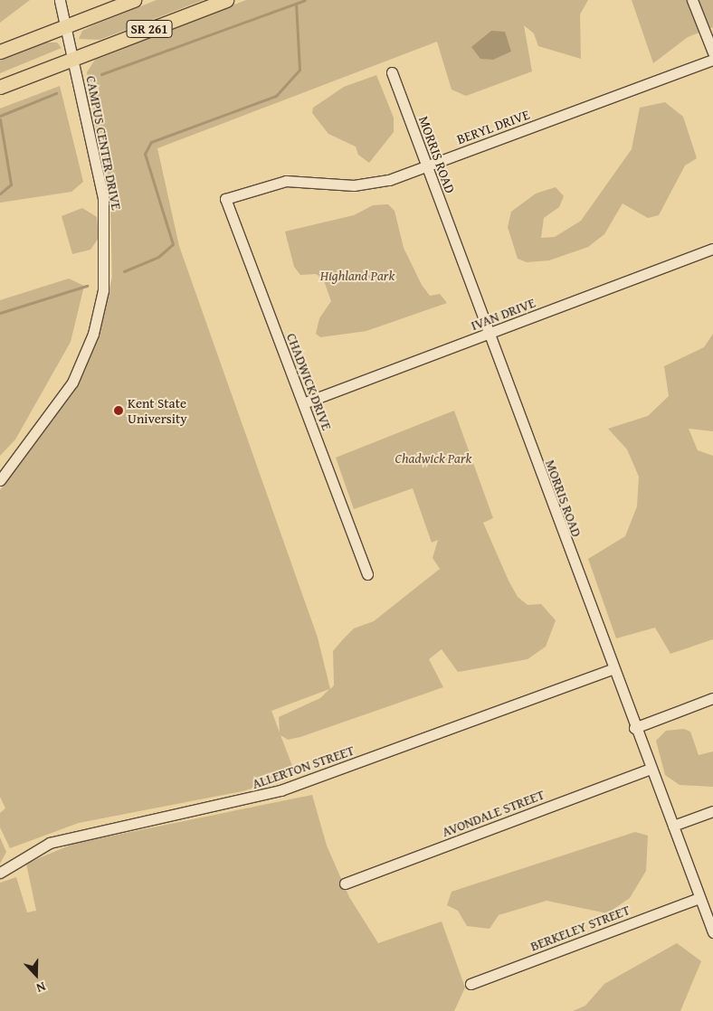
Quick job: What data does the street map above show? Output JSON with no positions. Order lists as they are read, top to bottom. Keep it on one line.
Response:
{"streets":{"main road":["SR 261"],"street":["BERYL DRIVE","CAMPUS CENTER DRIVE","MORRIS ROAD","IVAN DRIVE","CHADWICK DRIVE","ALLERTON STREET","AVONDALE STREET","BERKELEY STREET"]},"crossings":[["SR 261","CAMPUS CENTER DRIVE"],["BERYL DRIVE","MORRIS ROAD"],["BERYL DRIVE","CHADWICK DRIVE"],["MORRIS ROAD","IVAN DRIVE"],["MORRIS ROAD","ALLERTON STREET"],["MORRIS ROAD","AVONDALE STREET"],["MORRIS ROAD","BERKELEY STREET"],["IVAN DRIVE","CHADWICK DRIVE"]],"parks":["Highland Park","Chadwick Park"],"places":["Kent State University"],"north":"bottom"}
